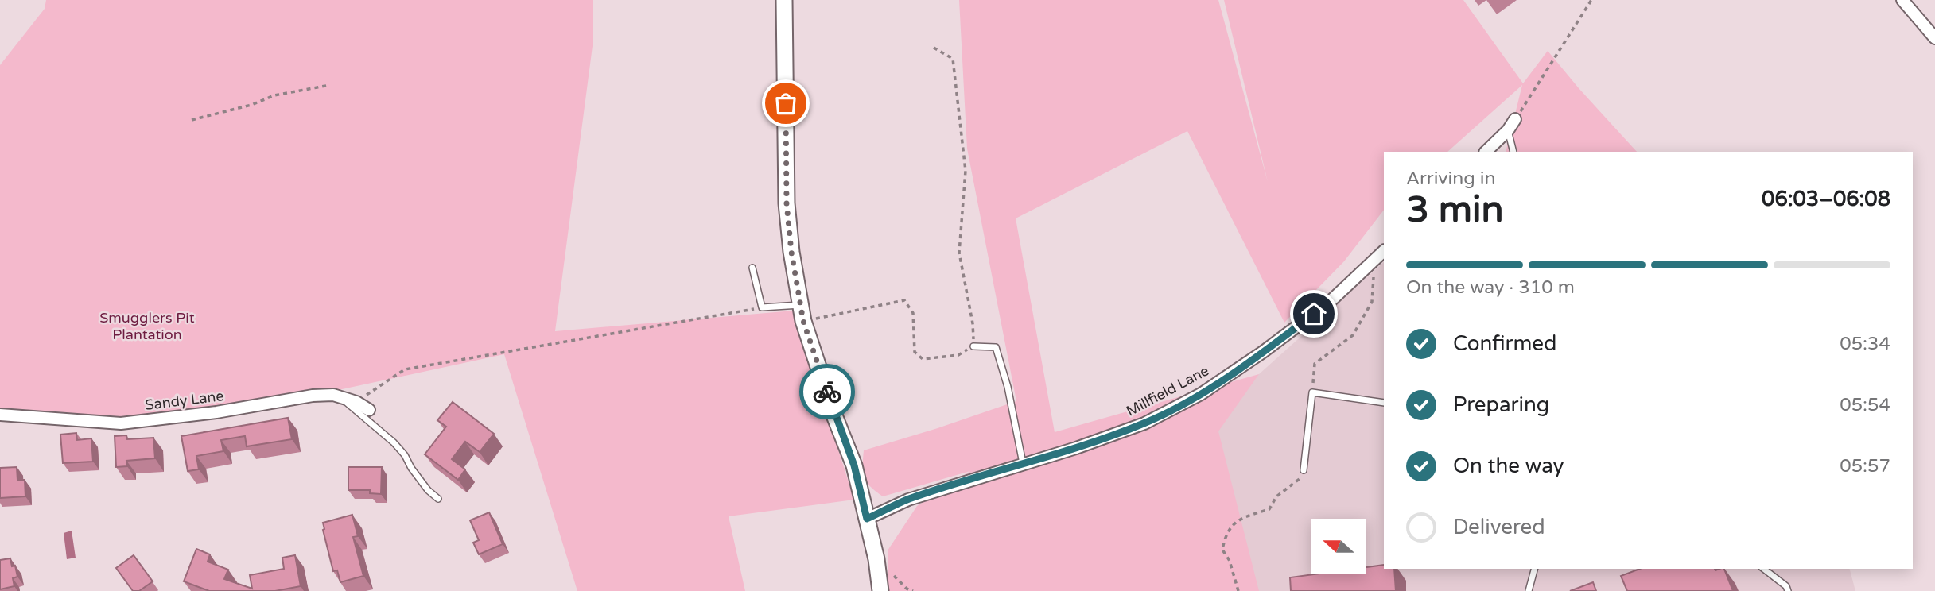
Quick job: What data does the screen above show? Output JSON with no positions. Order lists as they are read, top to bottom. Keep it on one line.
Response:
{"streets":{"street":["Millfield Lane","Sandy Lane"]},"parks":["Smugglers Pit Plantation"],"north":"left","page":{"heading":["3 min","Arriving in","06:03–06:08"],"bar":"On the way · 310 m","list":[["Confirmed","05:34"],["Preparing","05:54"],["On the way","05:57"],"Delivered"]}}
